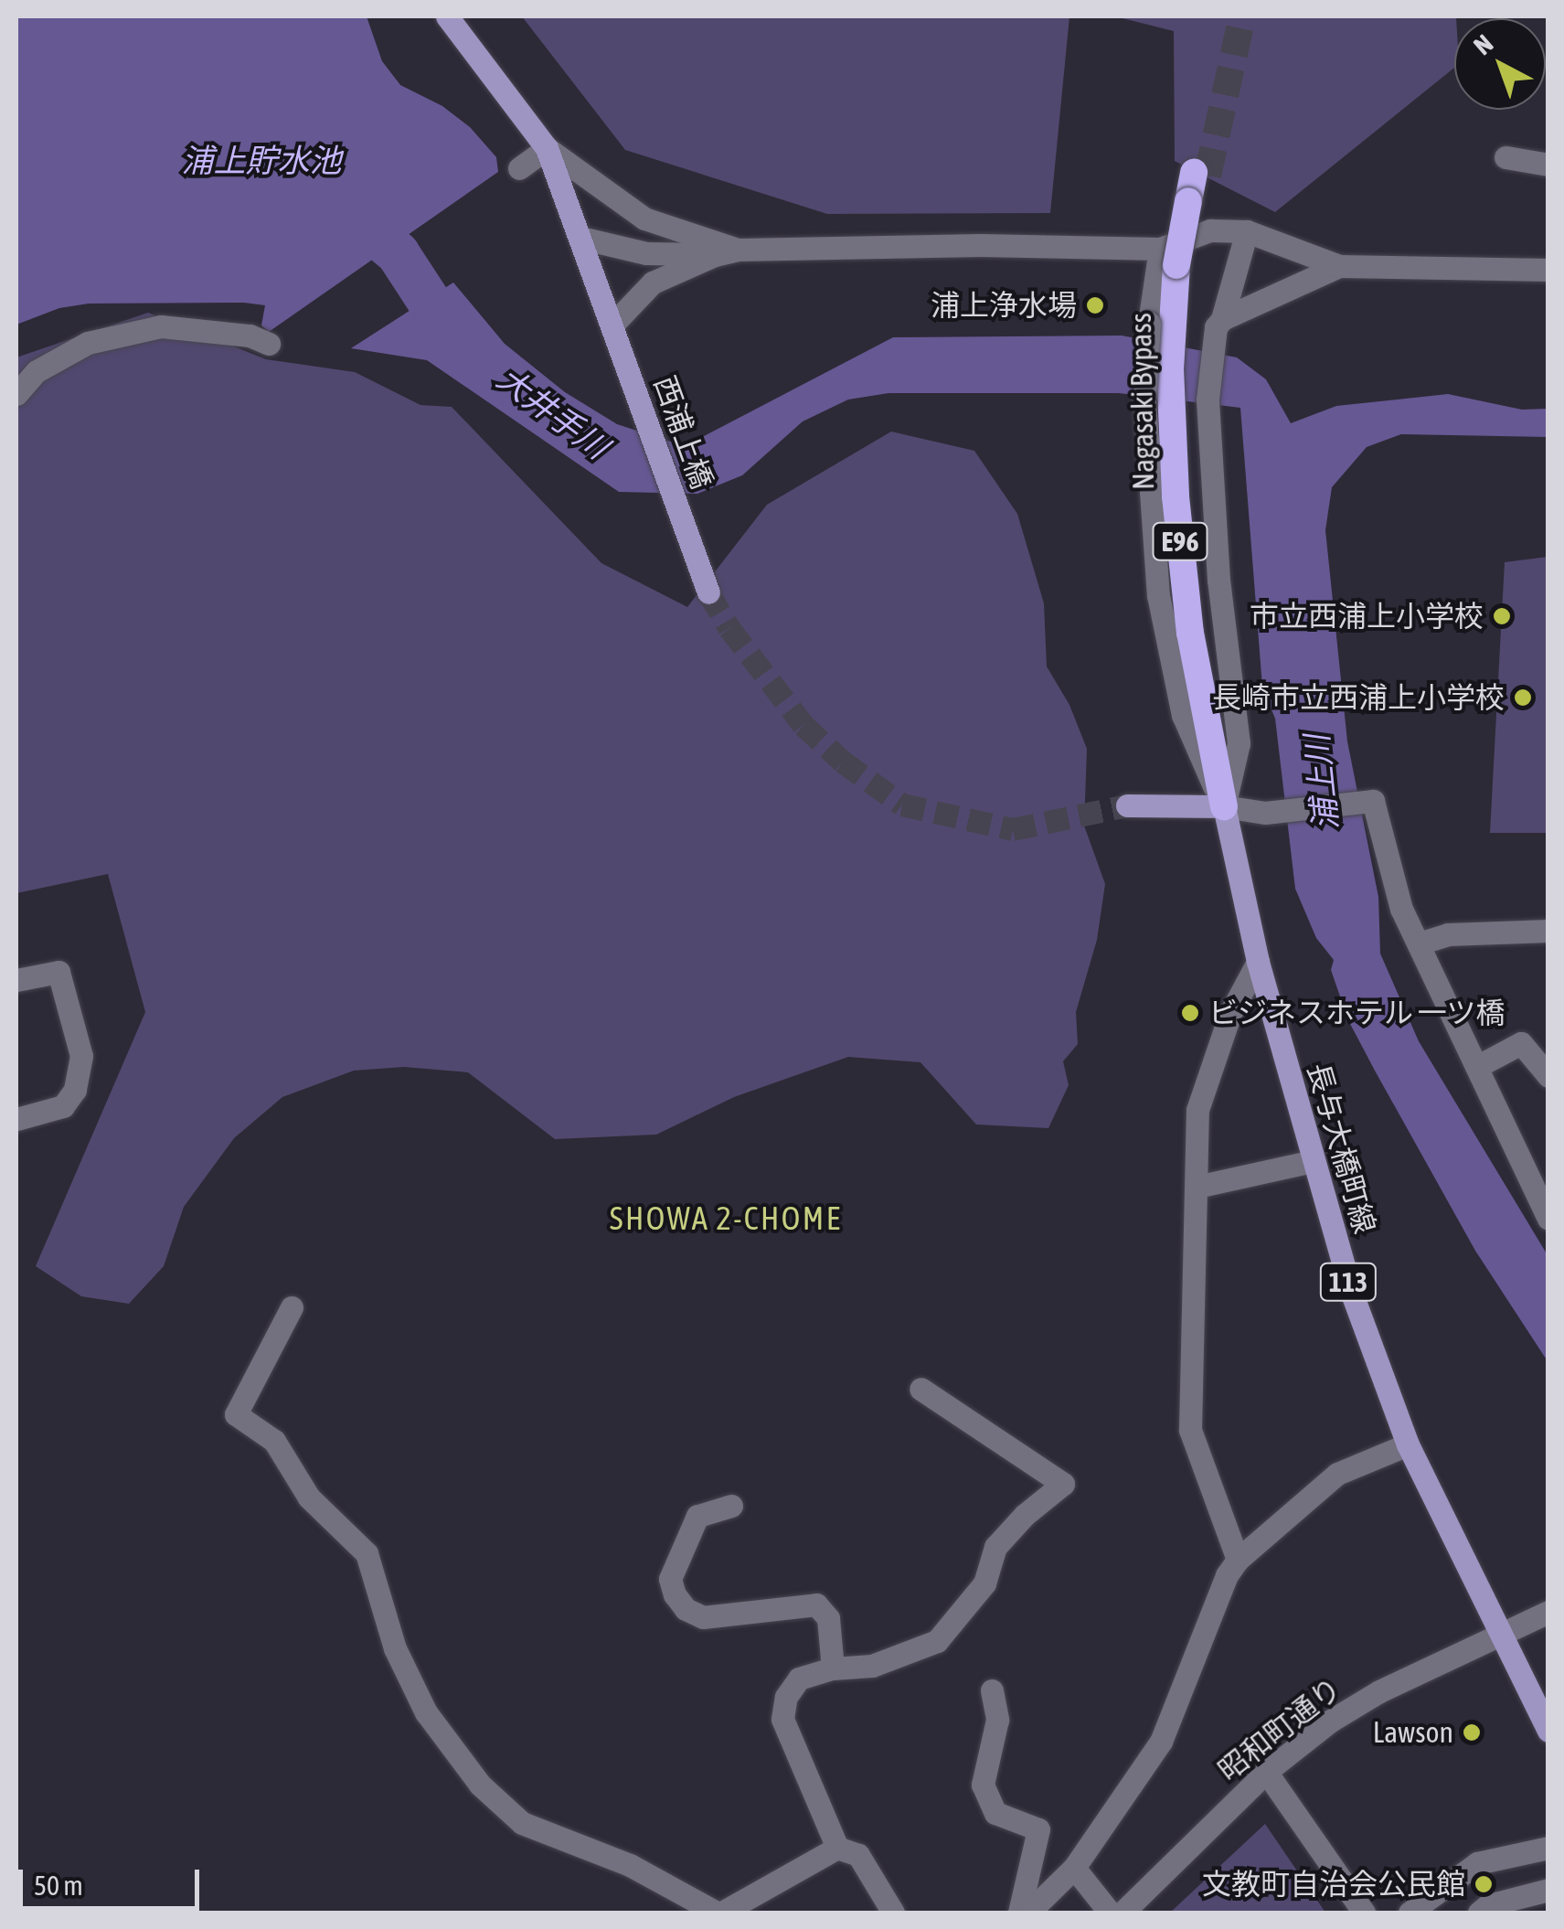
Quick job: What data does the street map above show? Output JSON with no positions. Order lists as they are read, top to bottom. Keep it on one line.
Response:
{"streets":{"highway":["Nagasaki Bypass","E96"],"main road":["西浦上橋","長与大橋町線","113"],"street":["昭和町通り"]},"crossings":[["Nagasaki Bypass","長与大橋町線"],["長与大橋町線","昭和町通り"]],"districts":["SHOWA 2-CHOME"],"water":["浦上貯水池","大井手川","浦上川"],"places":["浦上浄水場","市立西浦上小学校","長崎市立西浦上小学校","ビジネスホテル 一ツ橋","Lawson","文教町自治会公民館"],"scale_bar":"50 m","north":"top left"}
